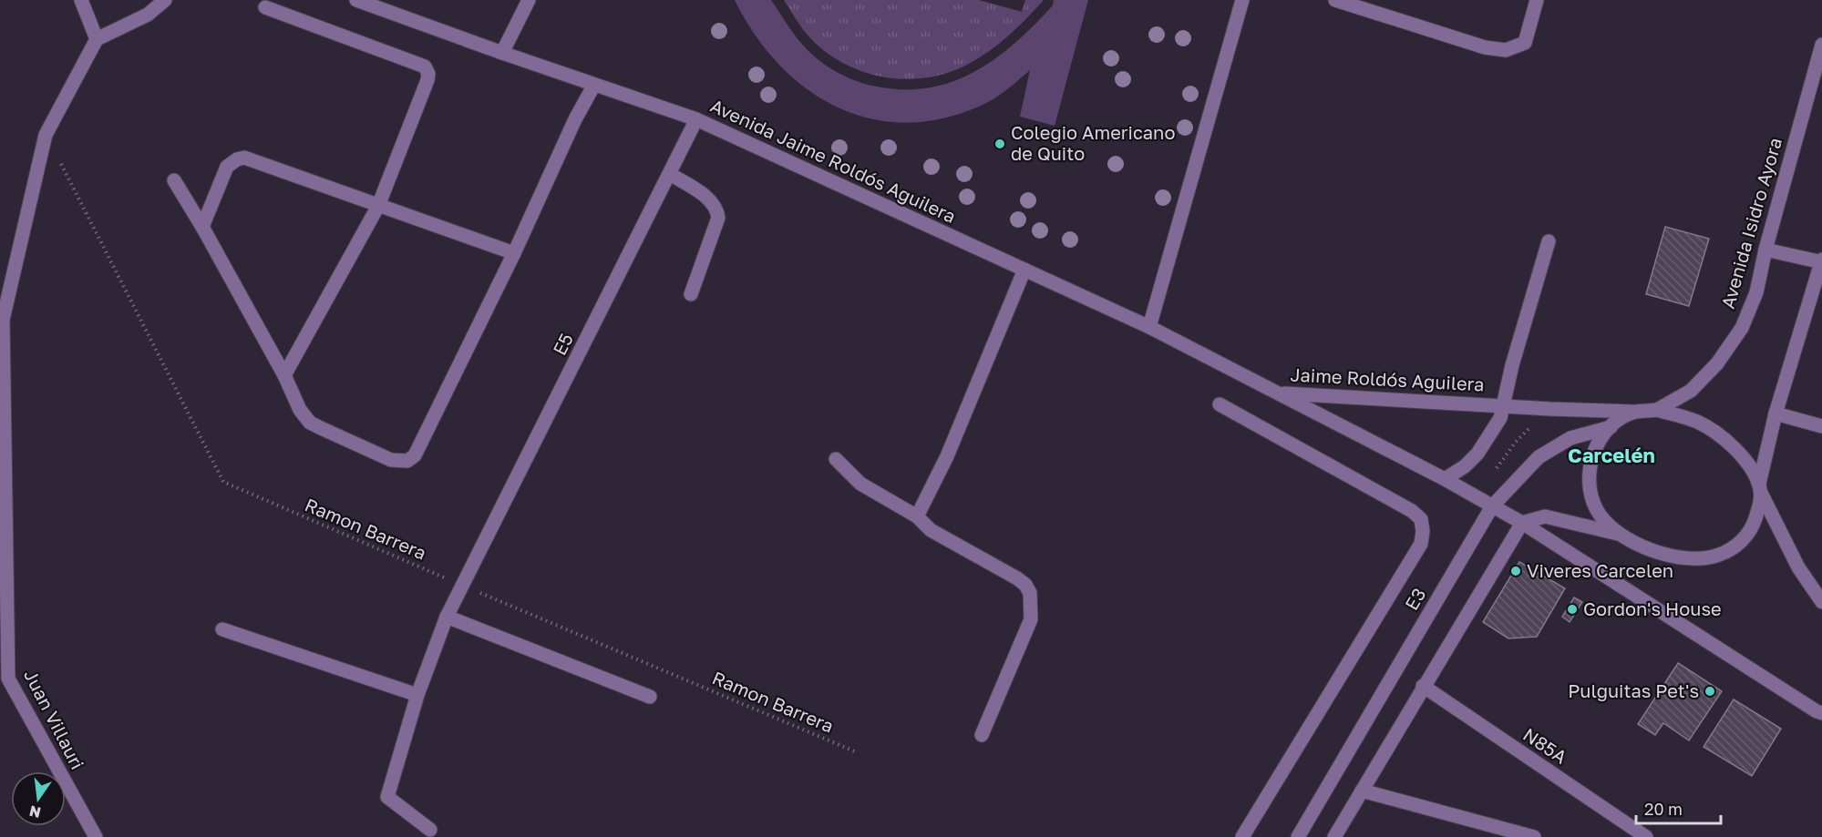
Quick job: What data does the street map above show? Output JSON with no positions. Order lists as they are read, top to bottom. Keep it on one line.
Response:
{"streets":{"street":["Avenida Jaime Roldós Aguilera","Avenida Isidro Ayora","E5","Jaime Roldós Aguilera","E3","Juan Villauri","N85A"],"path":["Ramon Barrera"]},"crossings":[["Avenida Jaime Roldós Aguilera","E5"],["Avenida Jaime Roldós Aguilera","Jaime Roldós Aguilera"],["Avenida Isidro Ayora","Jaime Roldós Aguilera"],["Avenida Isidro Ayora","E3"],["E5","Ramon Barrera"],["Jaime Roldós Aguilera","E3"],["Ramon Barrera","Juan Villauri"]],"districts":["Carcelén"],"places":["Colegio Americano de Quito","Viveres Carcelen","Gordon's House","Pulguitas Pet's"],"scale_bar":"20 m","north":"bottom"}
